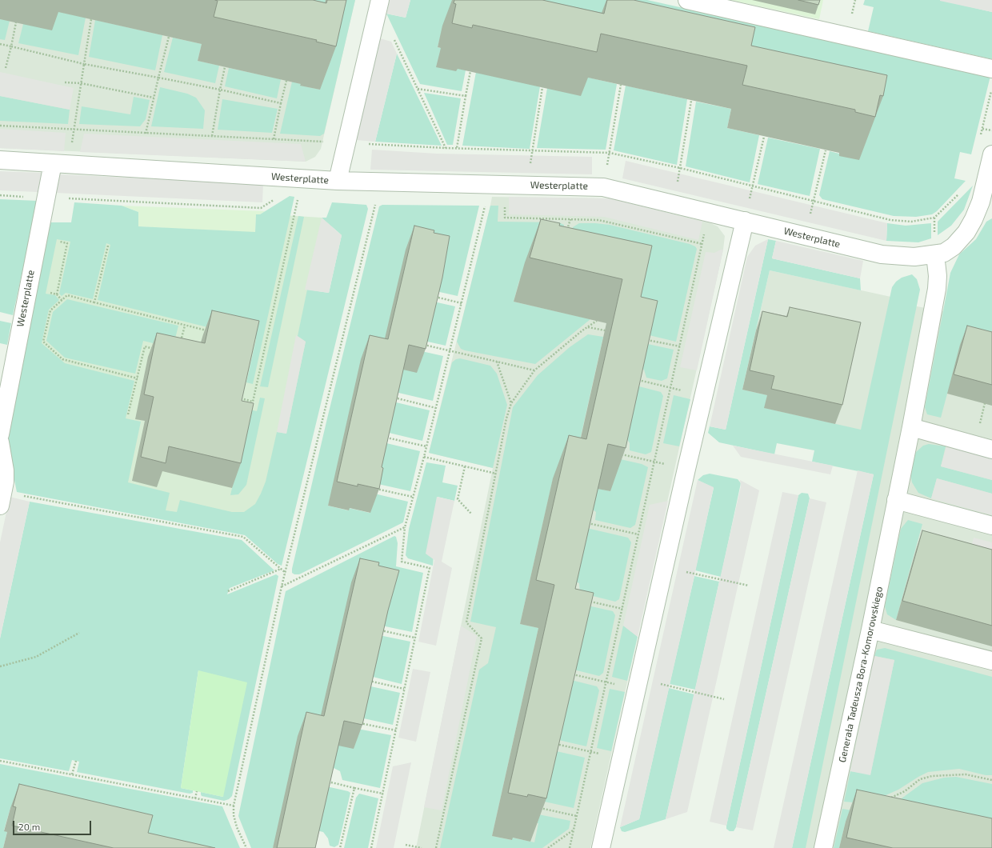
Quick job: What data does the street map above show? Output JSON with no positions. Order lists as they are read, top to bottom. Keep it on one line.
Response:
{"streets":{"street":["Westerplatte","Generała Tadeusza Bora-Komorowskiego"]},"crossings":[["Westerplatte","Generała Tadeusza Bora-Komorowskiego"]],"scale_bar":"20 m"}
